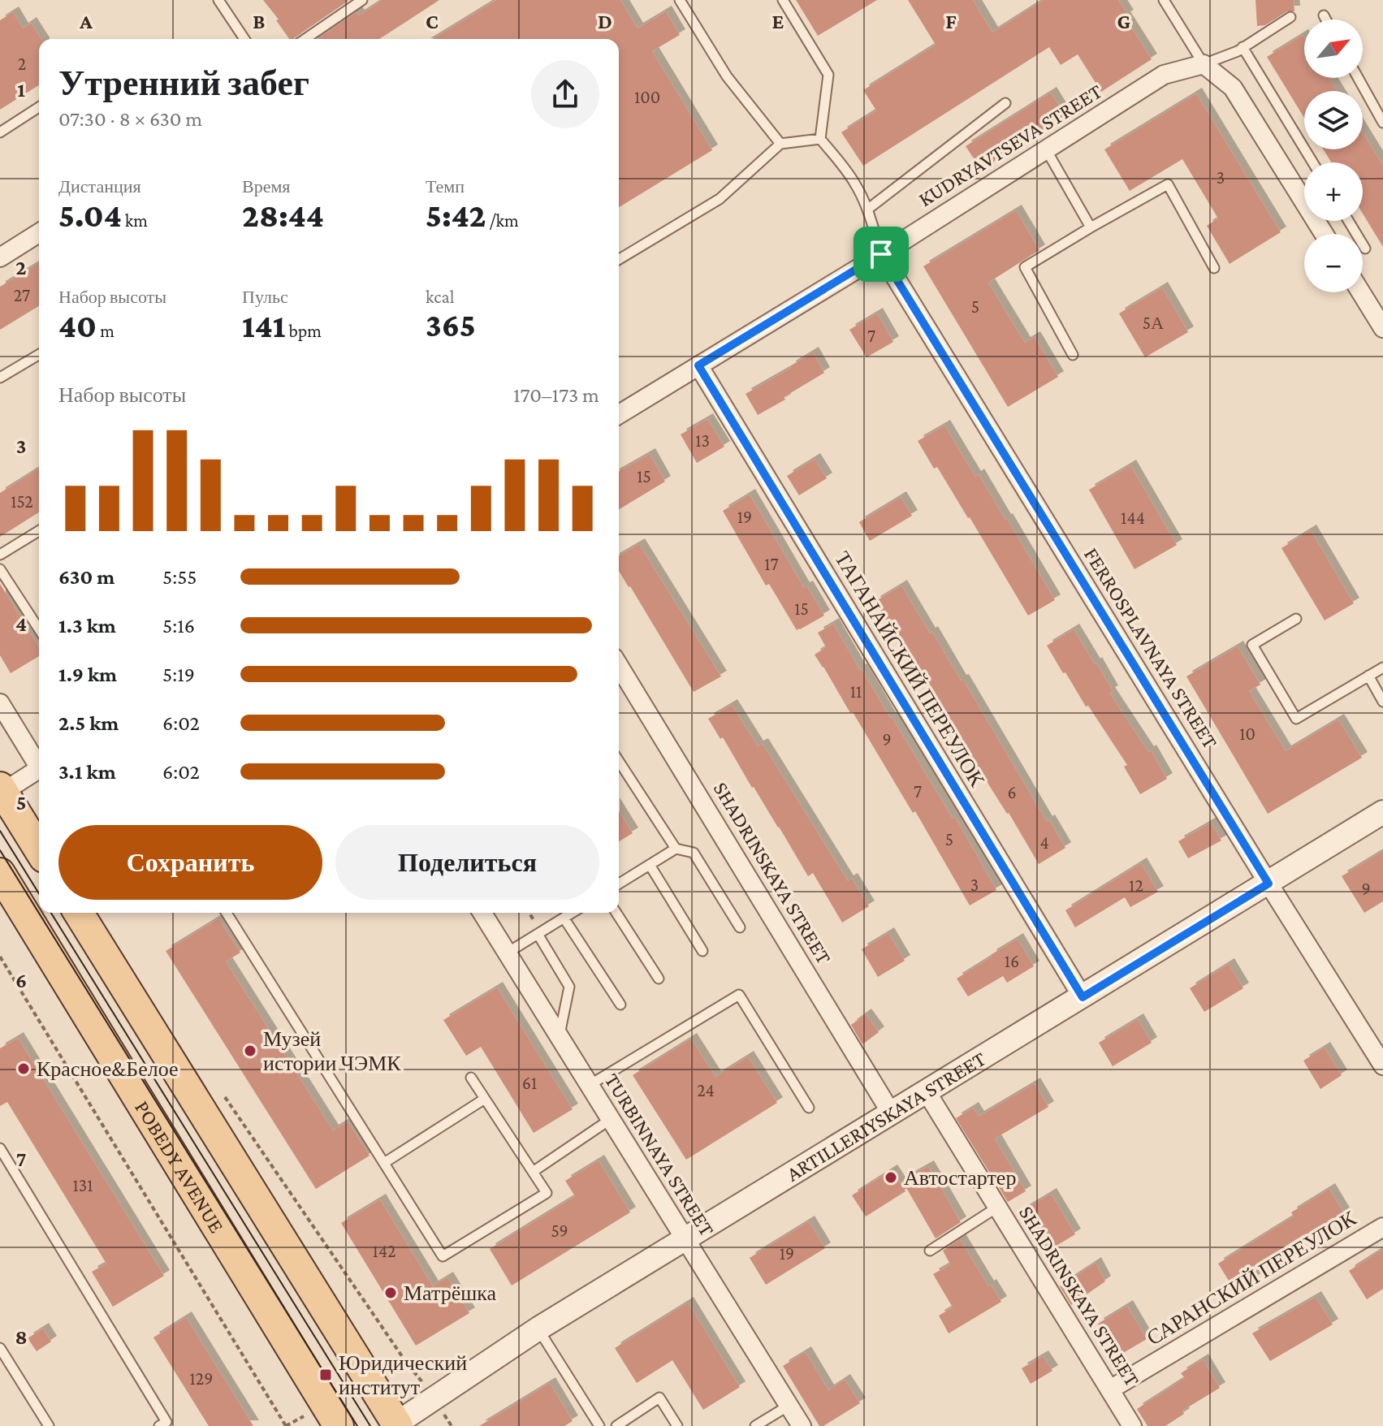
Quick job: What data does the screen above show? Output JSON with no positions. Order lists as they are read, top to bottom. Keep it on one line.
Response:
{"streets":{"main road":["POBEDY AVENUE"],"street":["KUDRYAVTSEVA STREET","FERROSPLAVNAYA STREET","ТАГАНАЙСКИЙ ПЕРЕУЛОК","SHADRINSKAYA STREET","ARTILLERIYSKAYA STREET","TURBINNAYA STREET","САРАНСКИЙ ПЕРЕУЛОК"]},"crossings":[["KUDRYAVTSEVA STREET","FERROSPLAVNAYA STREET"],["KUDRYAVTSEVA STREET","ТАГАНАЙСКИЙ ПЕРЕУЛОК"],["FERROSPLAVNAYA STREET","ARTILLERIYSKAYA STREET"],["ТАГАНАЙСКИЙ ПЕРЕУЛОК","ARTILLERIYSKAYA STREET"],["SHADRINSKAYA STREET","ARTILLERIYSKAYA STREET"],["SHADRINSKAYA STREET","САРАНСКИЙ ПЕРЕУЛОК"],["ARTILLERIYSKAYA STREET","TURBINNAYA STREET"]],"places":{"other":["Музей истории ЧЭМК","Красное&Белое","Автостартер","Матрёшка"],"transit":["Юридический институт"]},"house_numbers":["2","100","3","27","5","5А","7","13","15","152","19","144","17","15","11","10","9","7","6","5","4","3","12","9","16","61","24","131","59","142","19","129"],"north":"top right","page":{"map_buttons":["+","−"],"heading":["Утренний забег","07:30 · 8 × 630 m"],"stats":[["Дистанция","5.04 km"],["Время","28:44"],["Темп","5:42 /km"],["Набор высоты","40 m"],["Пульс","141 bpm"],["kcal","365"]],"chart":["Набор высоты","170–173 m"],"list":[{"name":"630 m","note":"5:55"},{"name":"1.3 km","note":"5:16"},{"name":"1.9 km","note":"5:19"},{"name":"2.5 km","note":"6:02"},{"name":"3.1 km","note":"6:02"}],"buttons":["Сохранить","Поделиться"]},"grid":{"columns":["A","B","C","D","E","F","G"],"rows":["1","2","3","4","5","6","7","8"]}}
